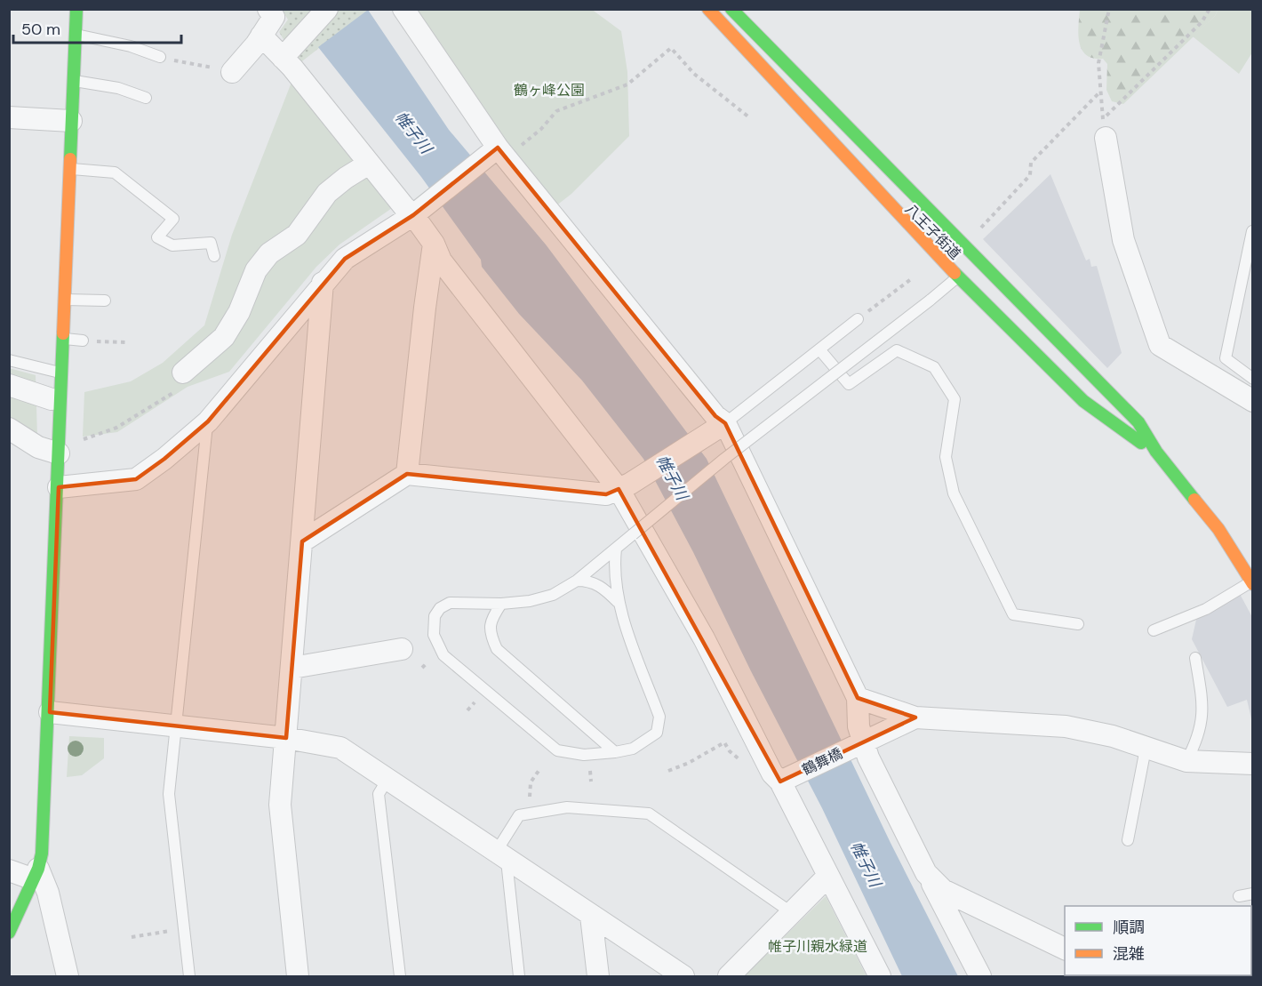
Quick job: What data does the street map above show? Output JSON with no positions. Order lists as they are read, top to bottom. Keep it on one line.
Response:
{"streets":{"main road":["八王子街道"],"street":["鶴舞橋"]},"water":["帷子川"],"parks":["鶴ヶ峰公園","帷子川親水緑道"],"legend":["順調","混雑"],"scale_bar":"50 m"}
